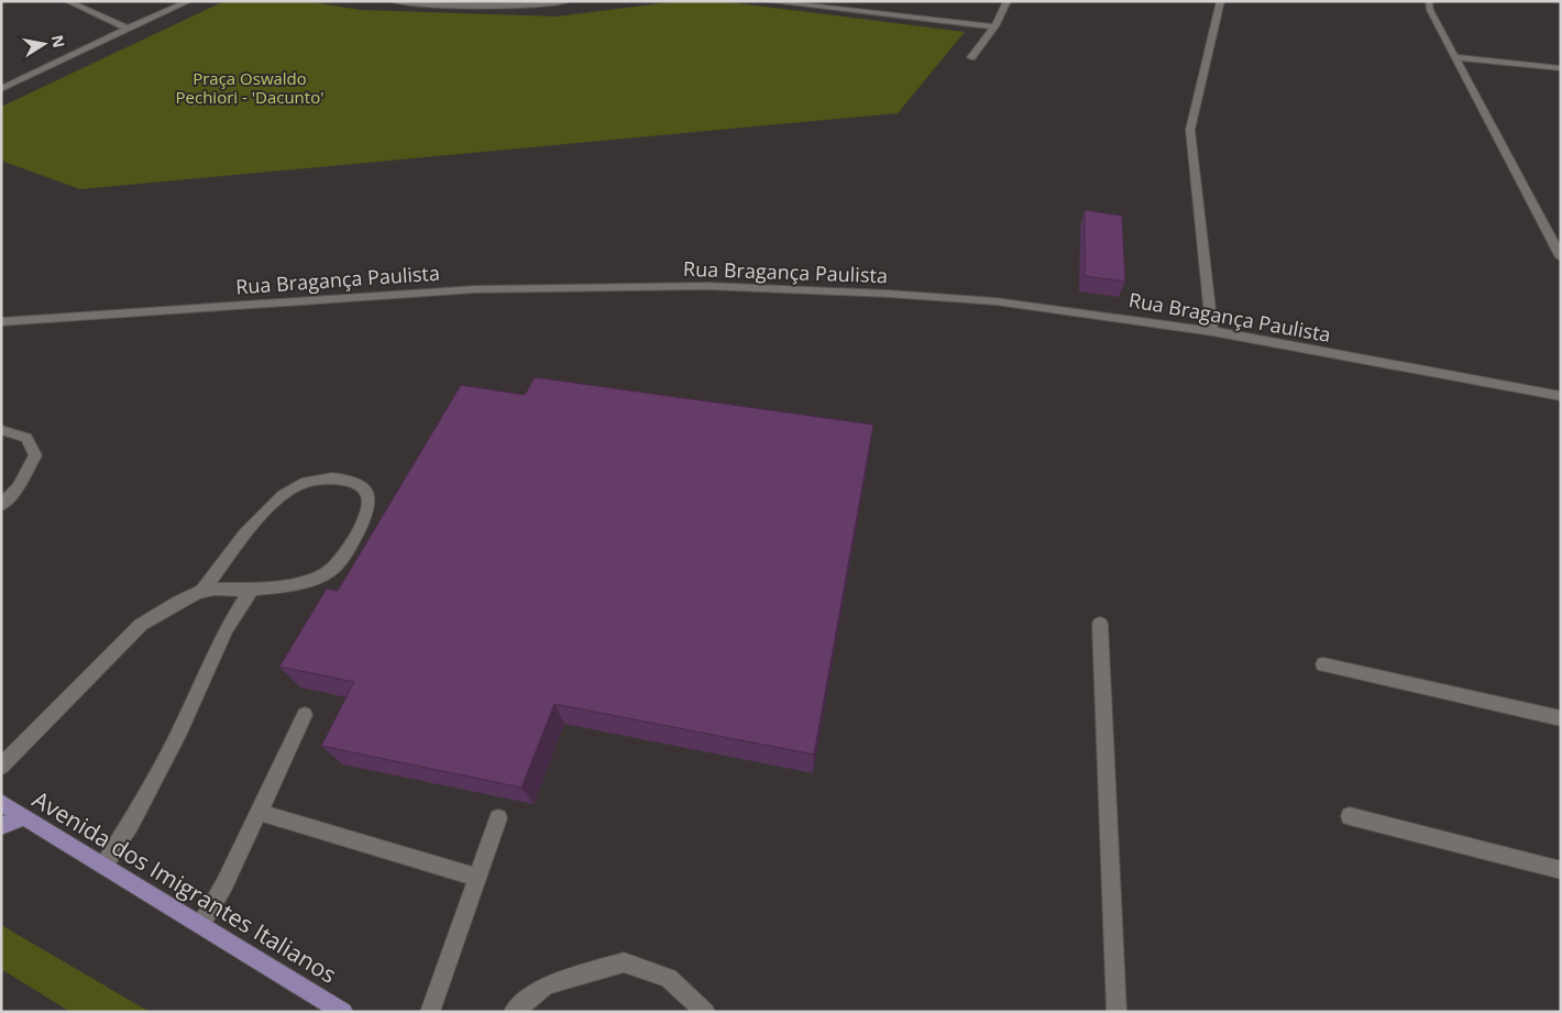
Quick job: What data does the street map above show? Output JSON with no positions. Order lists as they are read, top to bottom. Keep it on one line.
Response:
{"streets":{"main road":["Avenida dos Imigrantes Italianos"],"street":["Rua Bragança Paulista"]},"parks":["Praça Oswaldo Pechiori - 'Dacunto'"],"north":"right"}
